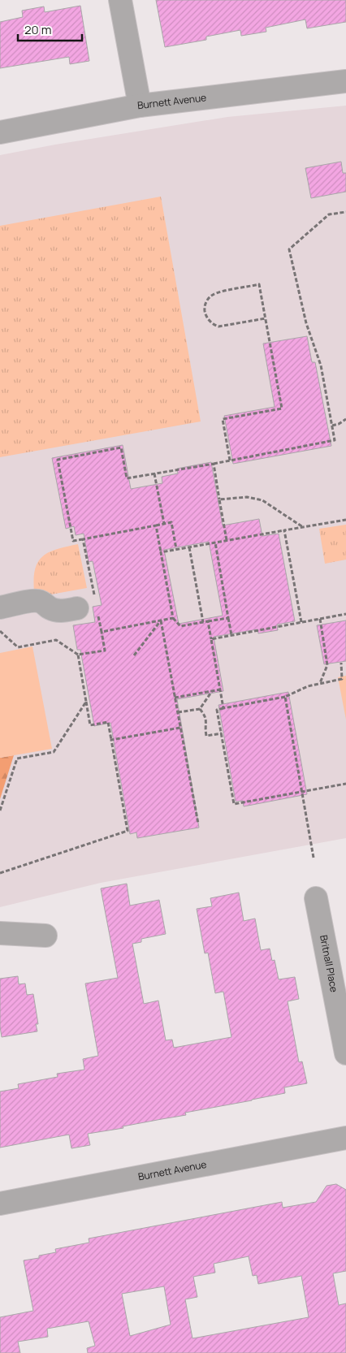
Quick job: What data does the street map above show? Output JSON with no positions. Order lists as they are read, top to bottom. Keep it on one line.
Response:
{"streets":{"street":["Burnett Avenue","Britnall Place"]},"scale_bar":"20 m"}
